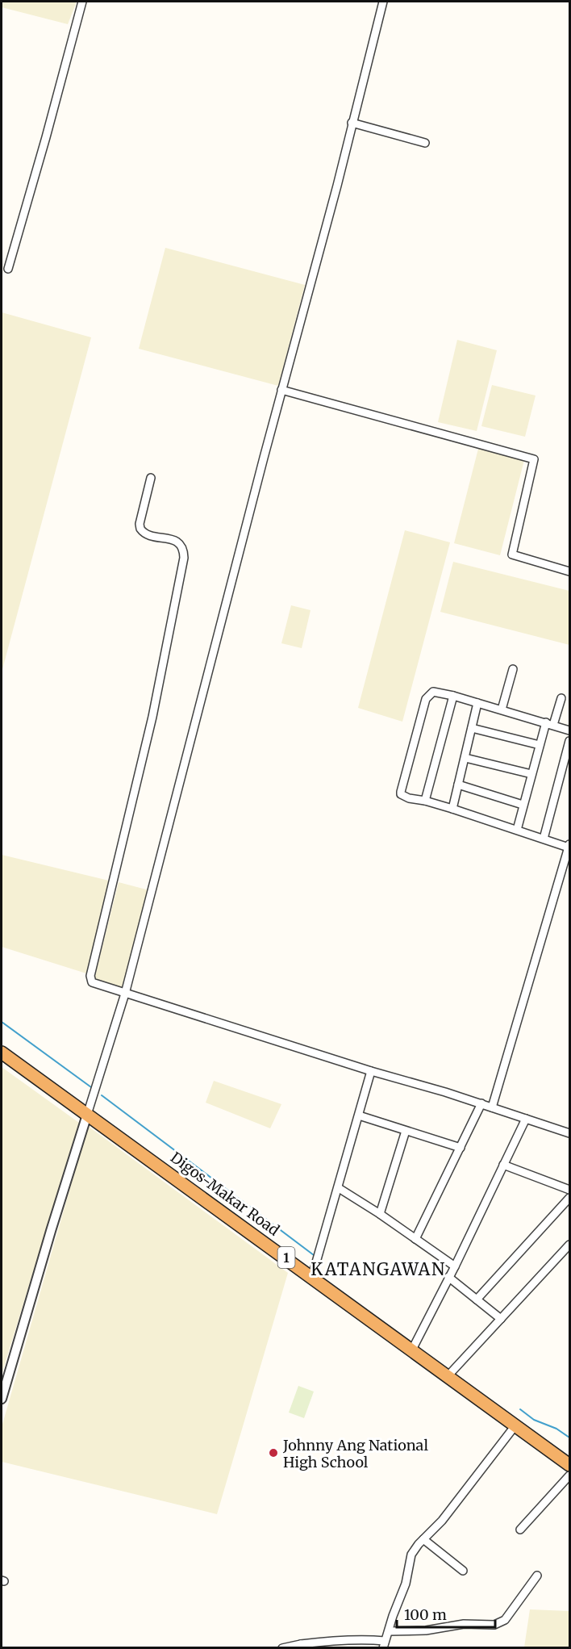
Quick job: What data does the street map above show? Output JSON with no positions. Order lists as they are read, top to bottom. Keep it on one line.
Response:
{"streets":{"highway":["Digos-Makar Road","1"]},"districts":["KATANGAWAN"],"places":["Johnny Ang National High School"],"scale_bar":"100 m"}
